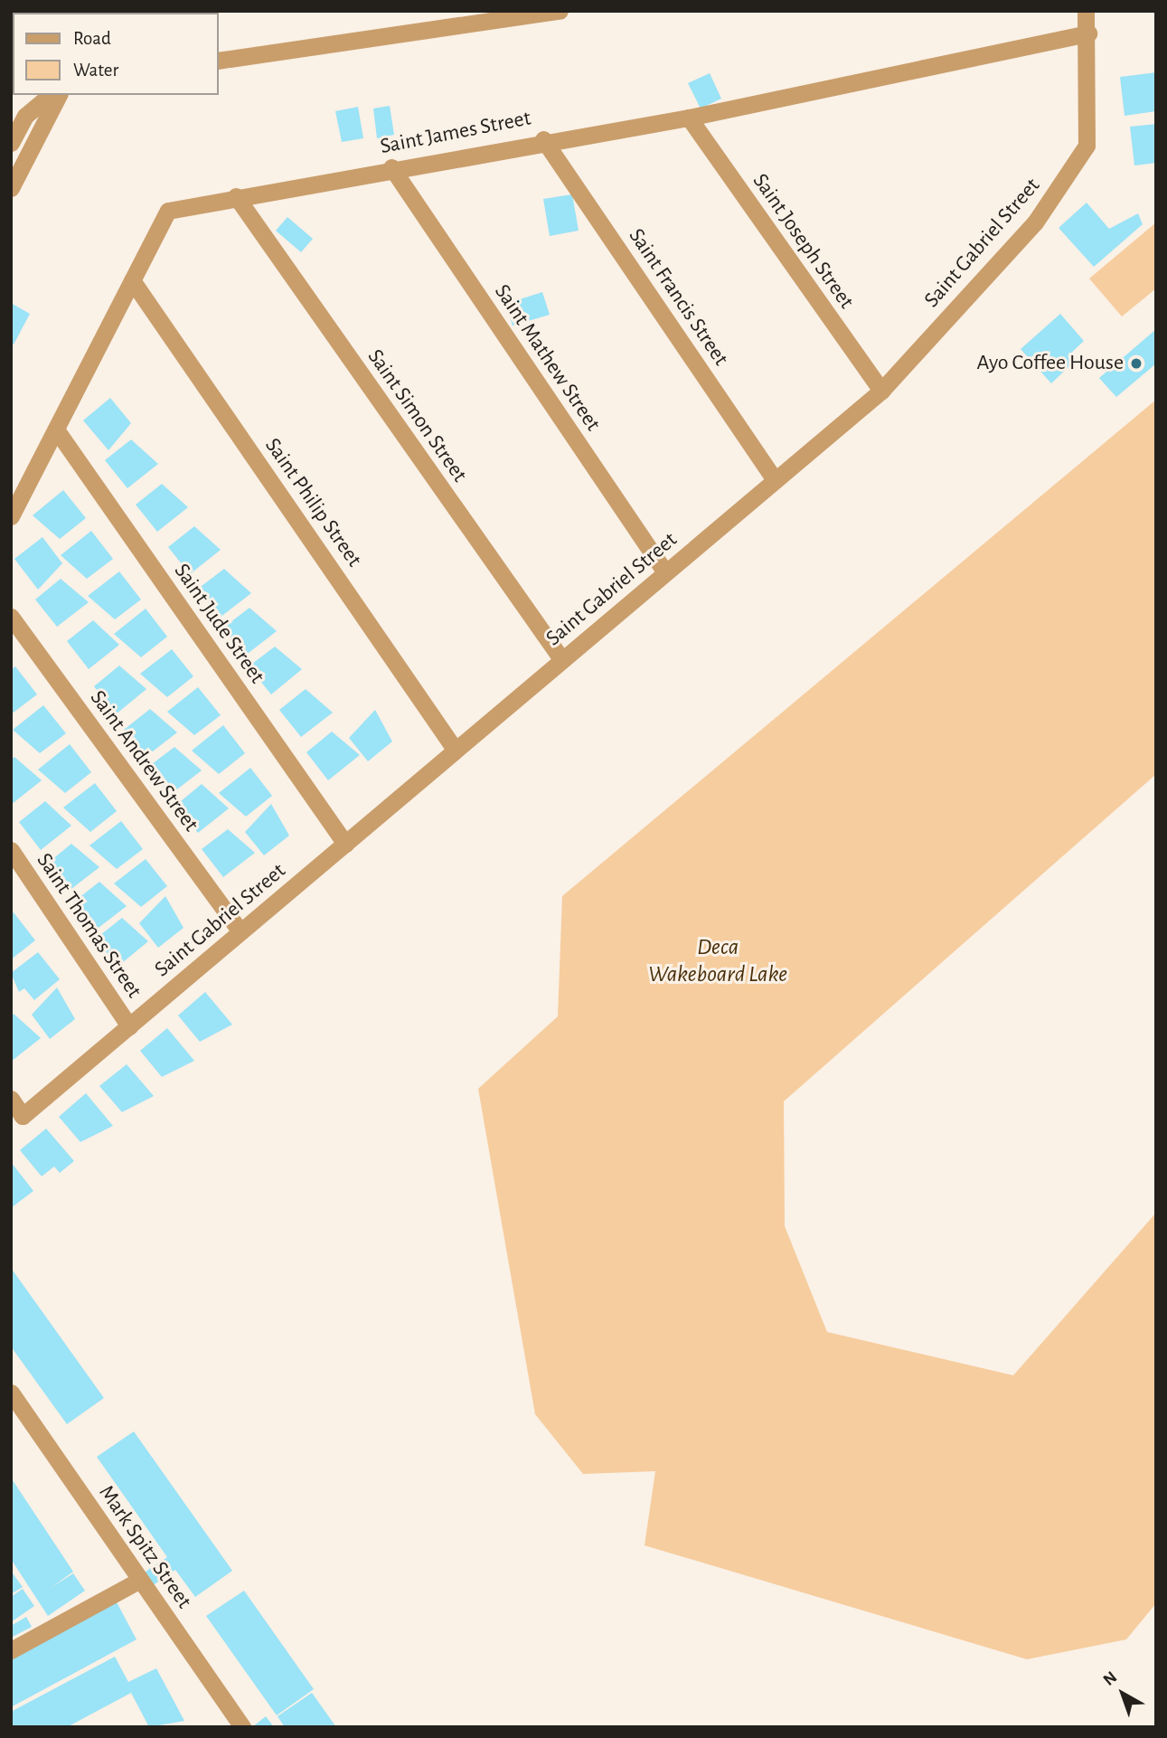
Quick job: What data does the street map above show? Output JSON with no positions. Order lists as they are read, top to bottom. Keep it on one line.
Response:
{"streets":{"street":["Saint James Street","Saint Joseph Street","Saint Gabriel Street","Saint Francis Street","Saint Mathew Street","Saint Simon Street","Saint Philip Street","Saint Jude Street","Saint Andrew Street","Saint Thomas Street","Mark Spitz Street"]},"crossings":[["Saint James Street","Saint Joseph Street"],["Saint James Street","Saint Gabriel Street"],["Saint James Street","Saint Francis Street"],["Saint James Street","Saint Mathew Street"],["Saint James Street","Saint Simon Street"],["Saint James Street","Saint Philip Street"],["Saint James Street","Saint Jude Street"],["Saint Joseph Street","Saint Gabriel Street"],["Saint Gabriel Street","Saint Francis Street"],["Saint Gabriel Street","Saint Mathew Street"],["Saint Gabriel Street","Saint Simon Street"],["Saint Gabriel Street","Saint Philip Street"],["Saint Gabriel Street","Saint Jude Street"],["Saint Gabriel Street","Saint Andrew Street"],["Saint Gabriel Street","Saint Thomas Street"]],"water":["Deca Wakeboard Lake"],"places":["Ayo Coffee House"],"legend":["Road","Water"],"north":"top left"}
